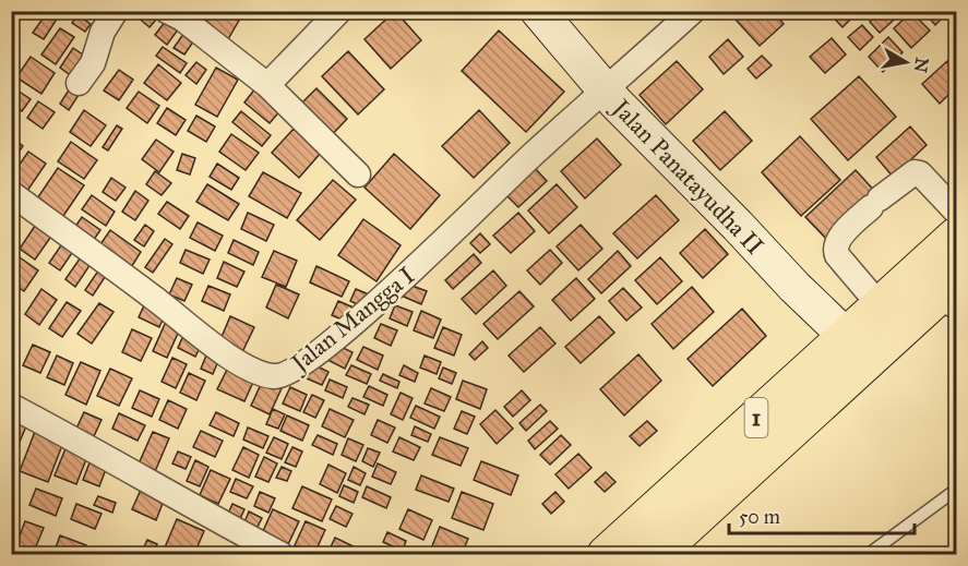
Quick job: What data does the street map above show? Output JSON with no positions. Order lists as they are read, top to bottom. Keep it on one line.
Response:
{"streets":{"main road":["1"],"street":["Jalan Panatayudha II","Jalan Mangga I"]},"crossings":[["Jalan Panatayudha II","Jalan Mangga I"],["Jalan Panatayudha II","1"]],"scale_bar":"50 m","north":"right"}
